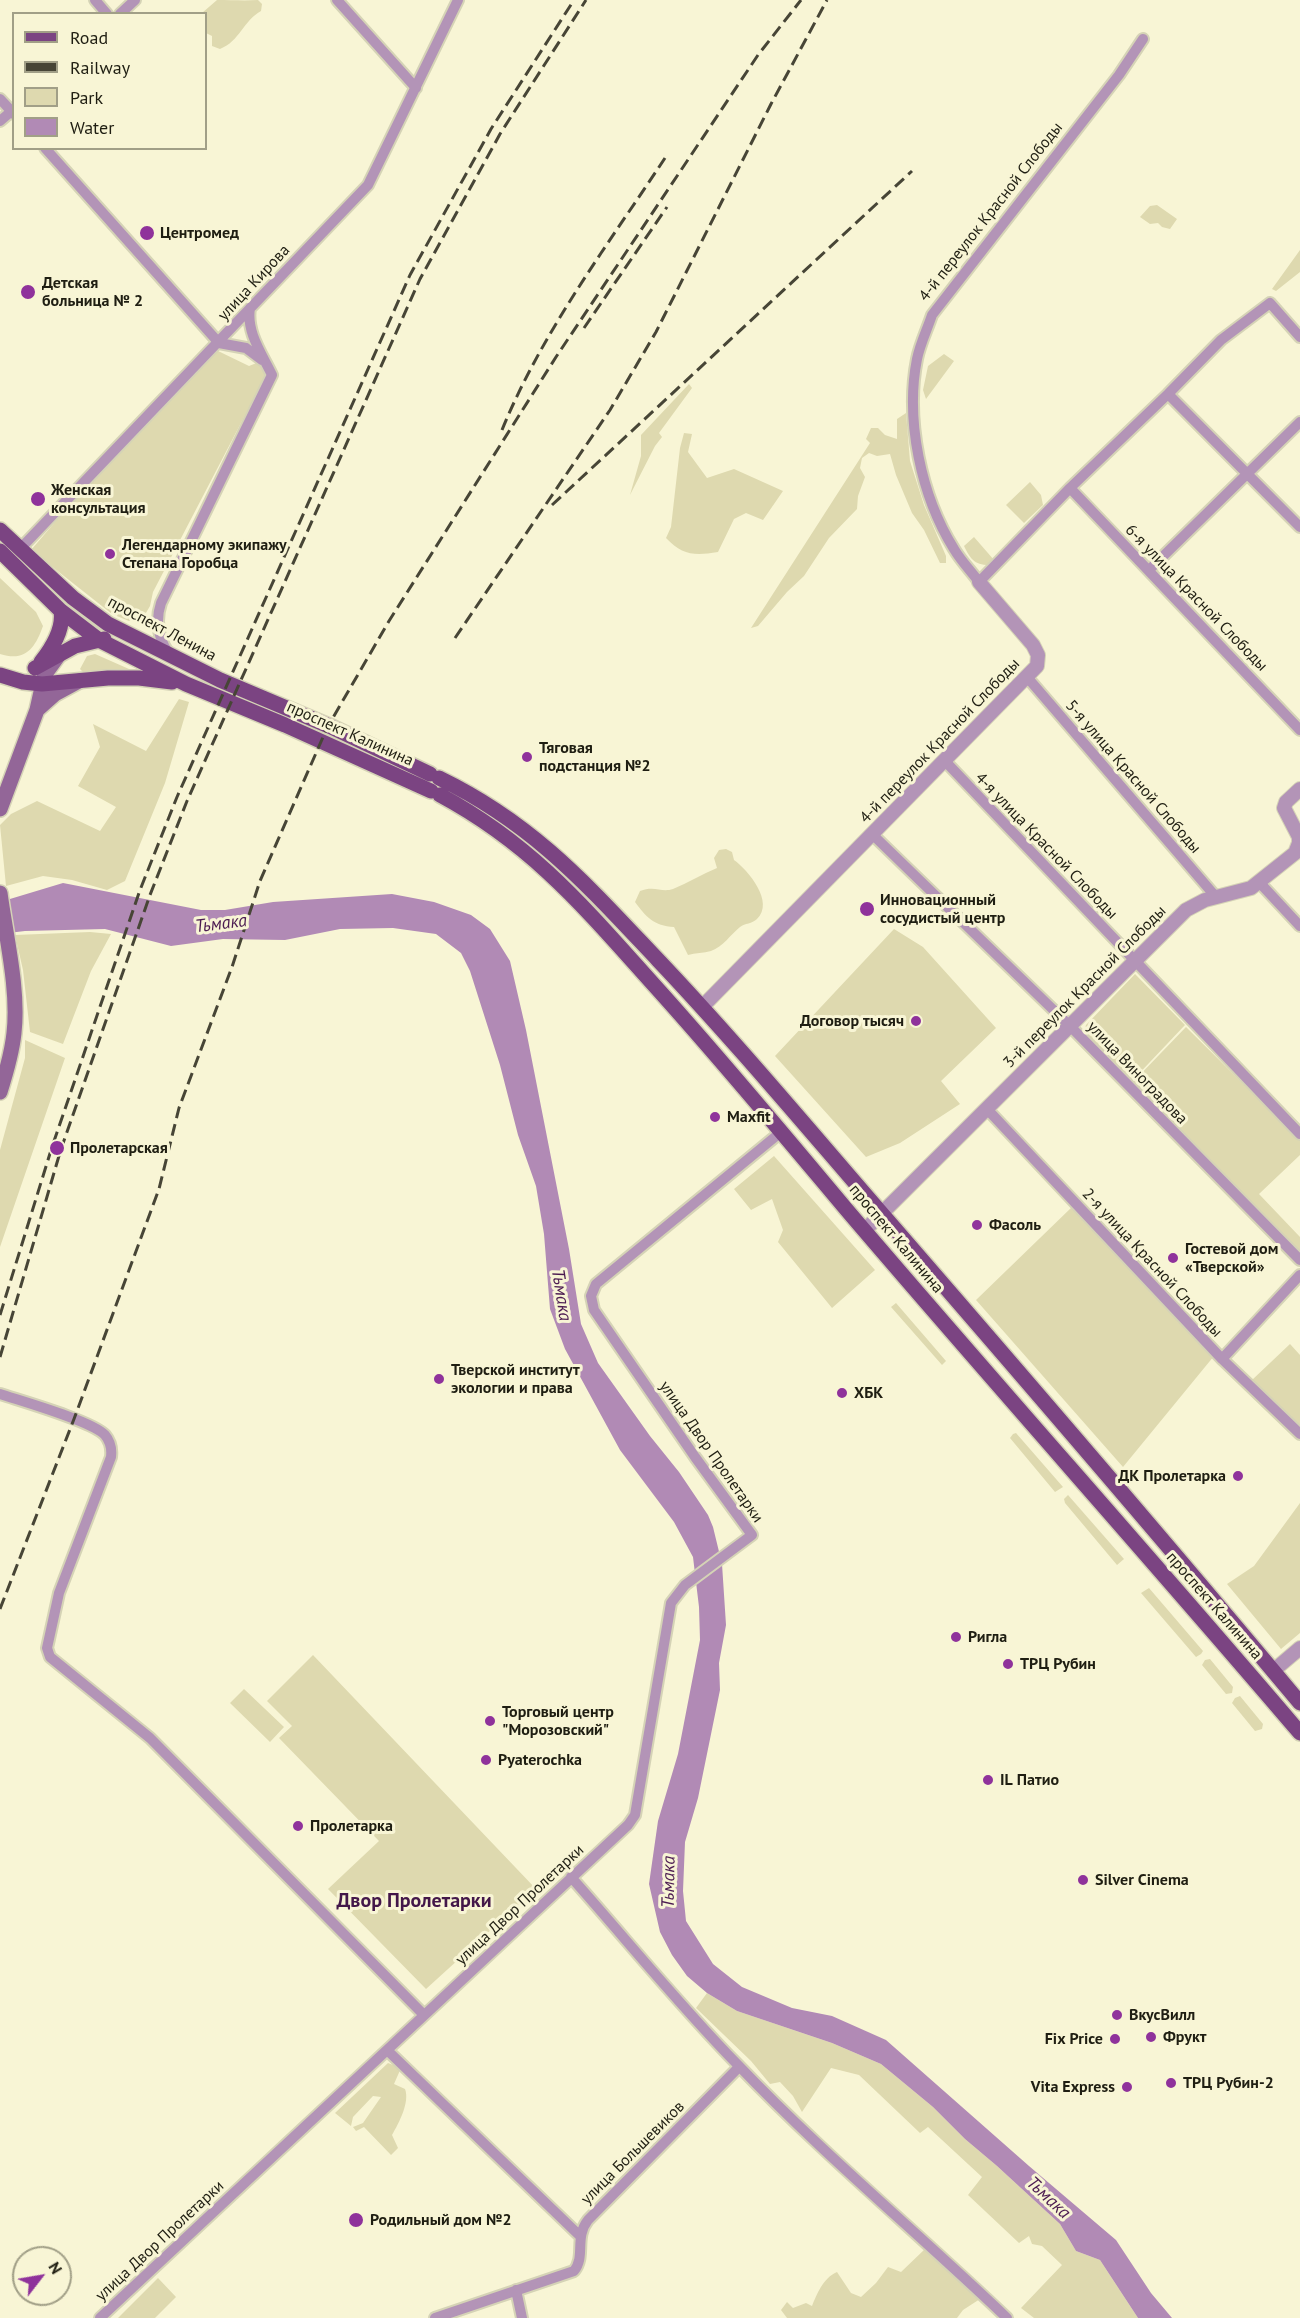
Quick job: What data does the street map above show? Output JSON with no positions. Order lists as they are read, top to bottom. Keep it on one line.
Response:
{"streets":{"main road":["проспект Ленина","проспект Калинина"],"street":["4-й переулок Красной Слободы","улица Кирова","6-я улица Красной Слободы","5-я улица Красной Слободы","4-я улица Красной Слободы","3-й переулок Красной Слободы","улица Виноградова","2-я улица Красной Слободы","улица Двор Пролетарки","улица Большевиков"]},"crossings":[["4-й переулок Красной Слободы","проспект Калинина"],["4-й переулок Красной Слободы","5-я улица Красной Слободы"],["4-й переулок Красной Слободы","4-я улица Красной Слободы"],["4-й переулок Красной Слободы","улица Виноградова"],["улица Кирова","проспект Ленина"],["проспект Ленина","проспект Калинина"],["проспект Калинина","3-й переулок Красной Слободы"],["проспект Калинина","улица Двор Пролетарки"],["5-я улица Красной Слободы","3-й переулок Красной Слободы"],["4-я улица Красной Слободы","3-й переулок Красной Слободы"],["3-й переулок Красной Слободы","улица Виноградова"],["3-й переулок Красной Слободы","2-я улица Красной Слободы"]],"districts":["Двор Пролетарки"],"water":["Тьмака"],"places":["Центромед","Детская больница № 2","Женская консультация","Легендарному экипажу Степана Горобца","Тяговая подстанция №2","Инновационный сосудистый центр","Договор тысяч","Maxfit","Пролетарская","Фасоль","Гостевой дом «Тверской»","Тверской институт экологии и права","ХБК","ДК Пролетарка","Ригла","ТРЦ Рубин","Торговый центр \"Морозовский\"","Pyaterochka","IL Патио","Пролетарка","Silver Cinema","ВкусВилл","Фрукт","Fix Price","ТРЦ Рубин-2","Vita Express","Родильный дом №2"],"legend":["Road","Railway","Park","Water"],"north":"top right"}
